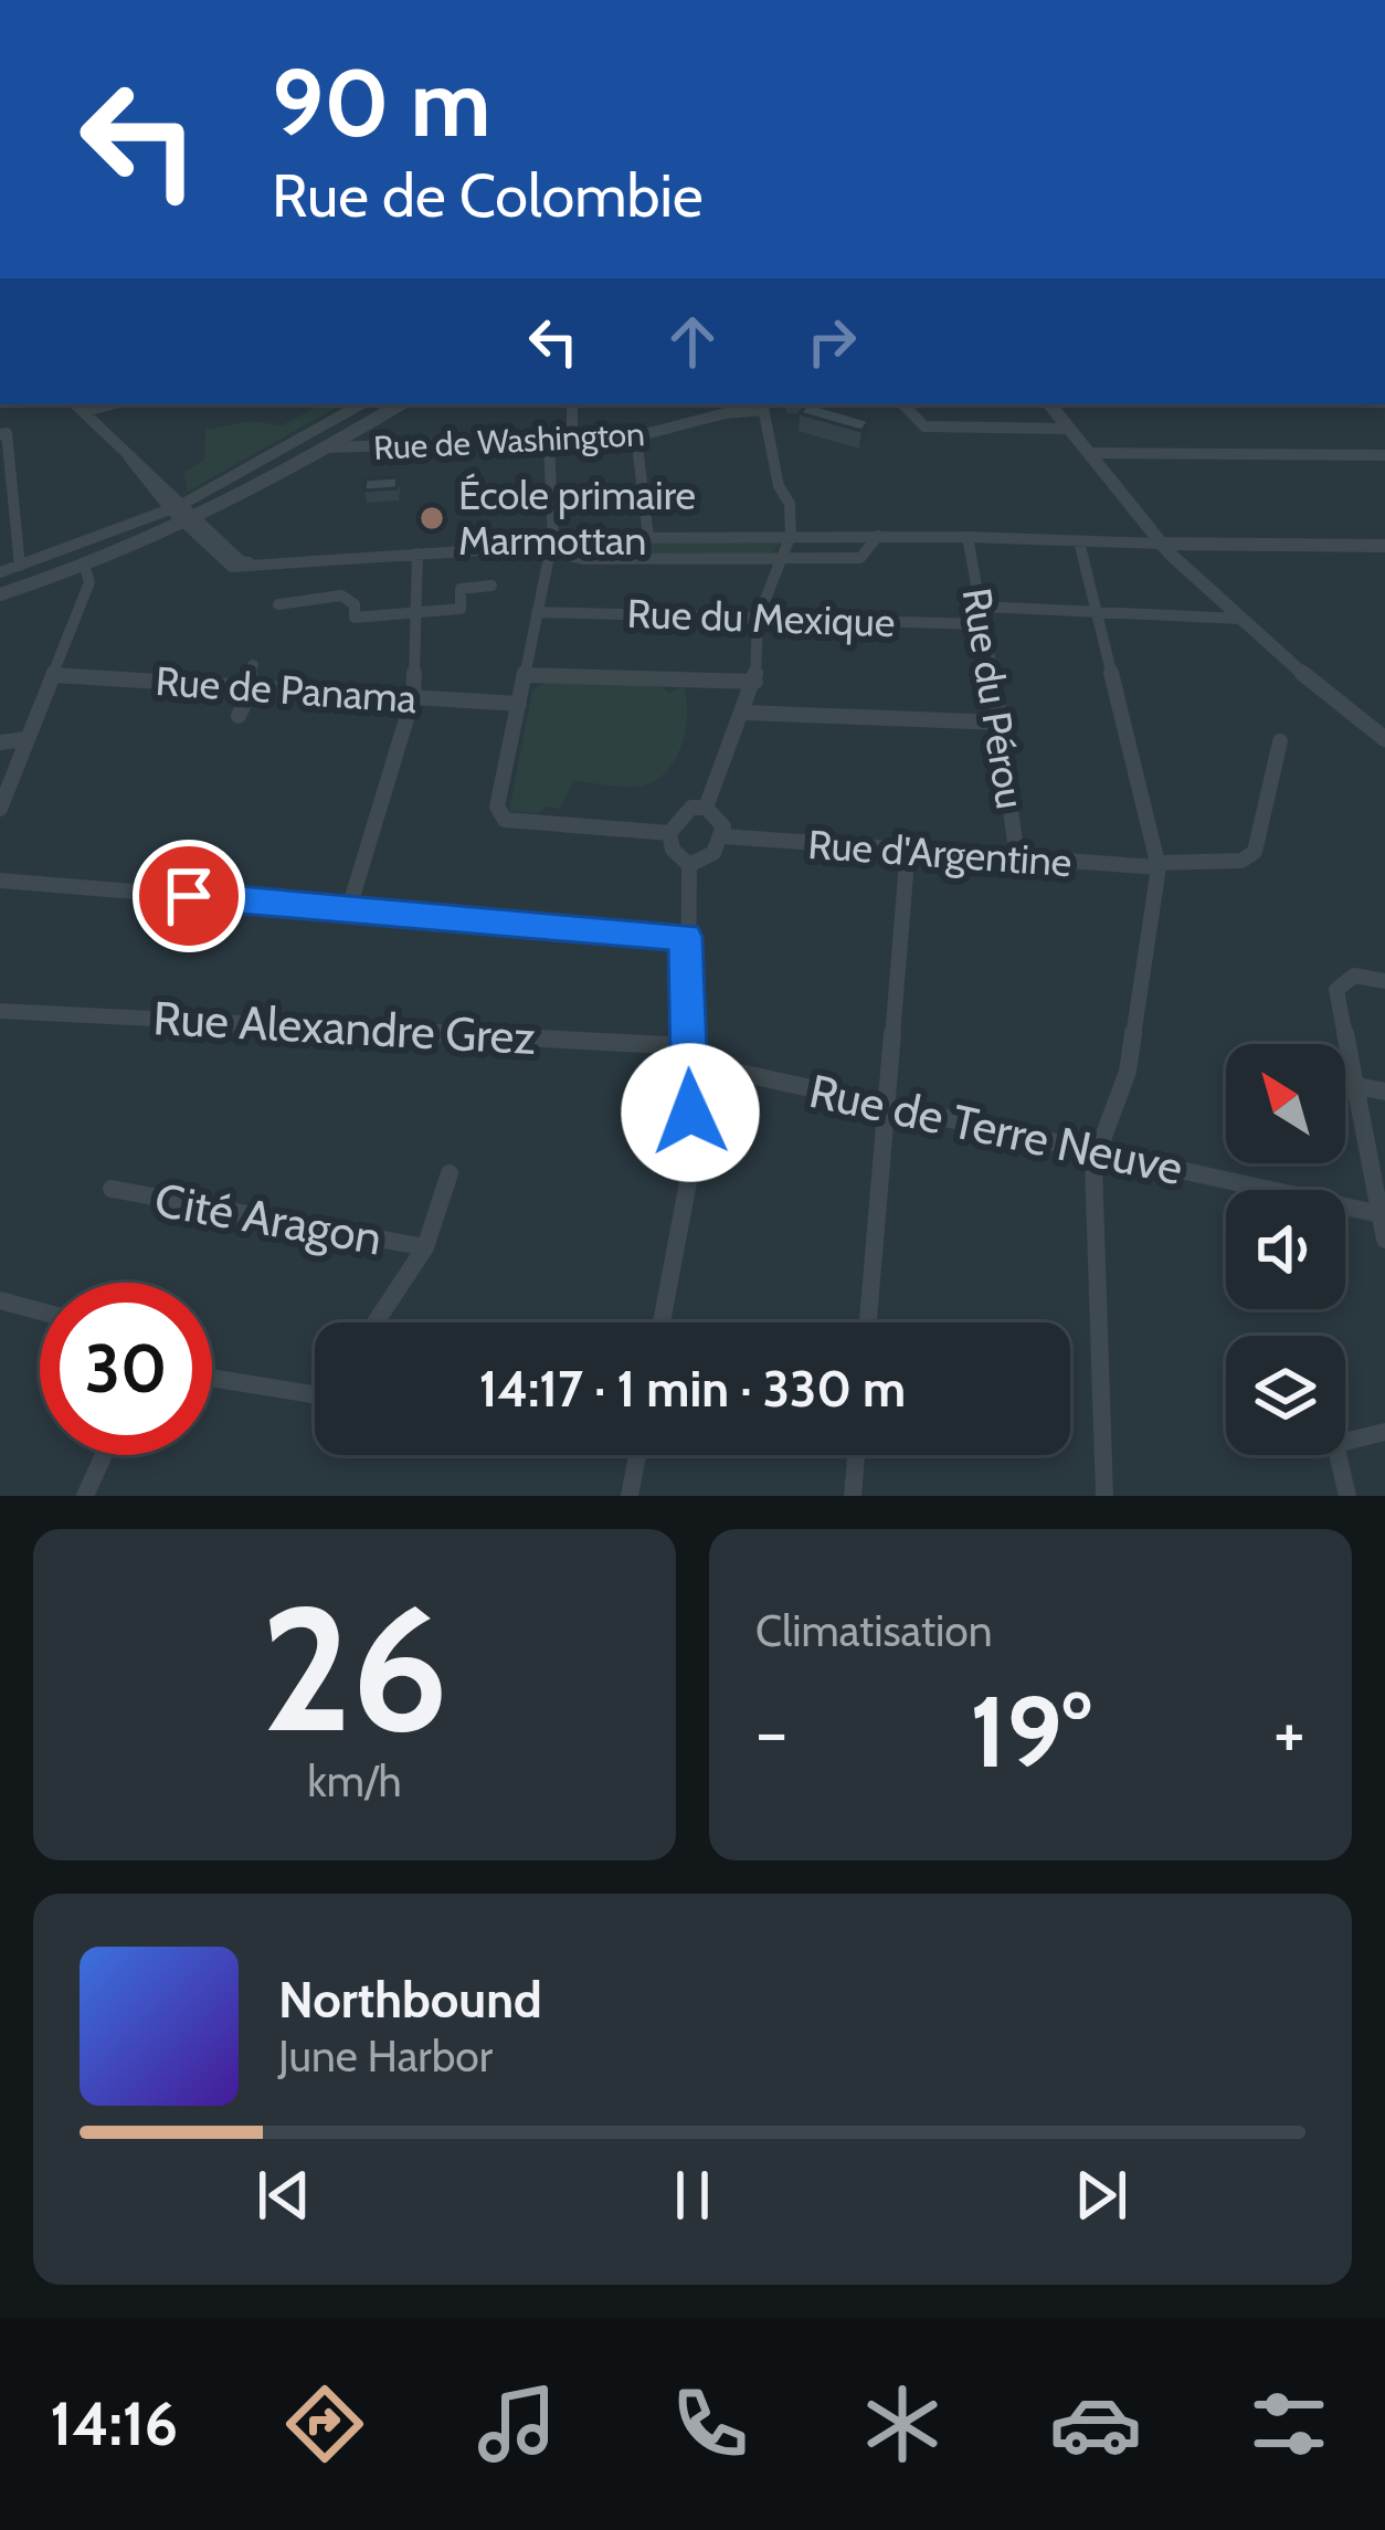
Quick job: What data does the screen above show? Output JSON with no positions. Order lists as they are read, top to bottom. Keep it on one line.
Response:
{"streets":{"street":["Rue de Washington","Rue du Mexique","Rue de Panama","Rue du Pérou","Rue d'Argentine","Rue Alexandre Grez","Rue de Terre Neuve","Cité Aragon"]},"crossings":[["Rue du Mexique","Rue du Pérou"],["Rue du Pérou","Rue d'Argentine"],["Rue Alexandre Grez","Rue de Terre Neuve"]],"places":["École primaire Marmottan"],"north":"top left","page":{"turn":["90 m","Rue de Colombie"],"limit":"30","trip":"14:17 · 1 min · 330 m","tile":[["26","km/h"],"Climatisation"],"heat":["−","19°","+"],"song":["Northbound","June Harbor"],"tabs":"14:16"}}
